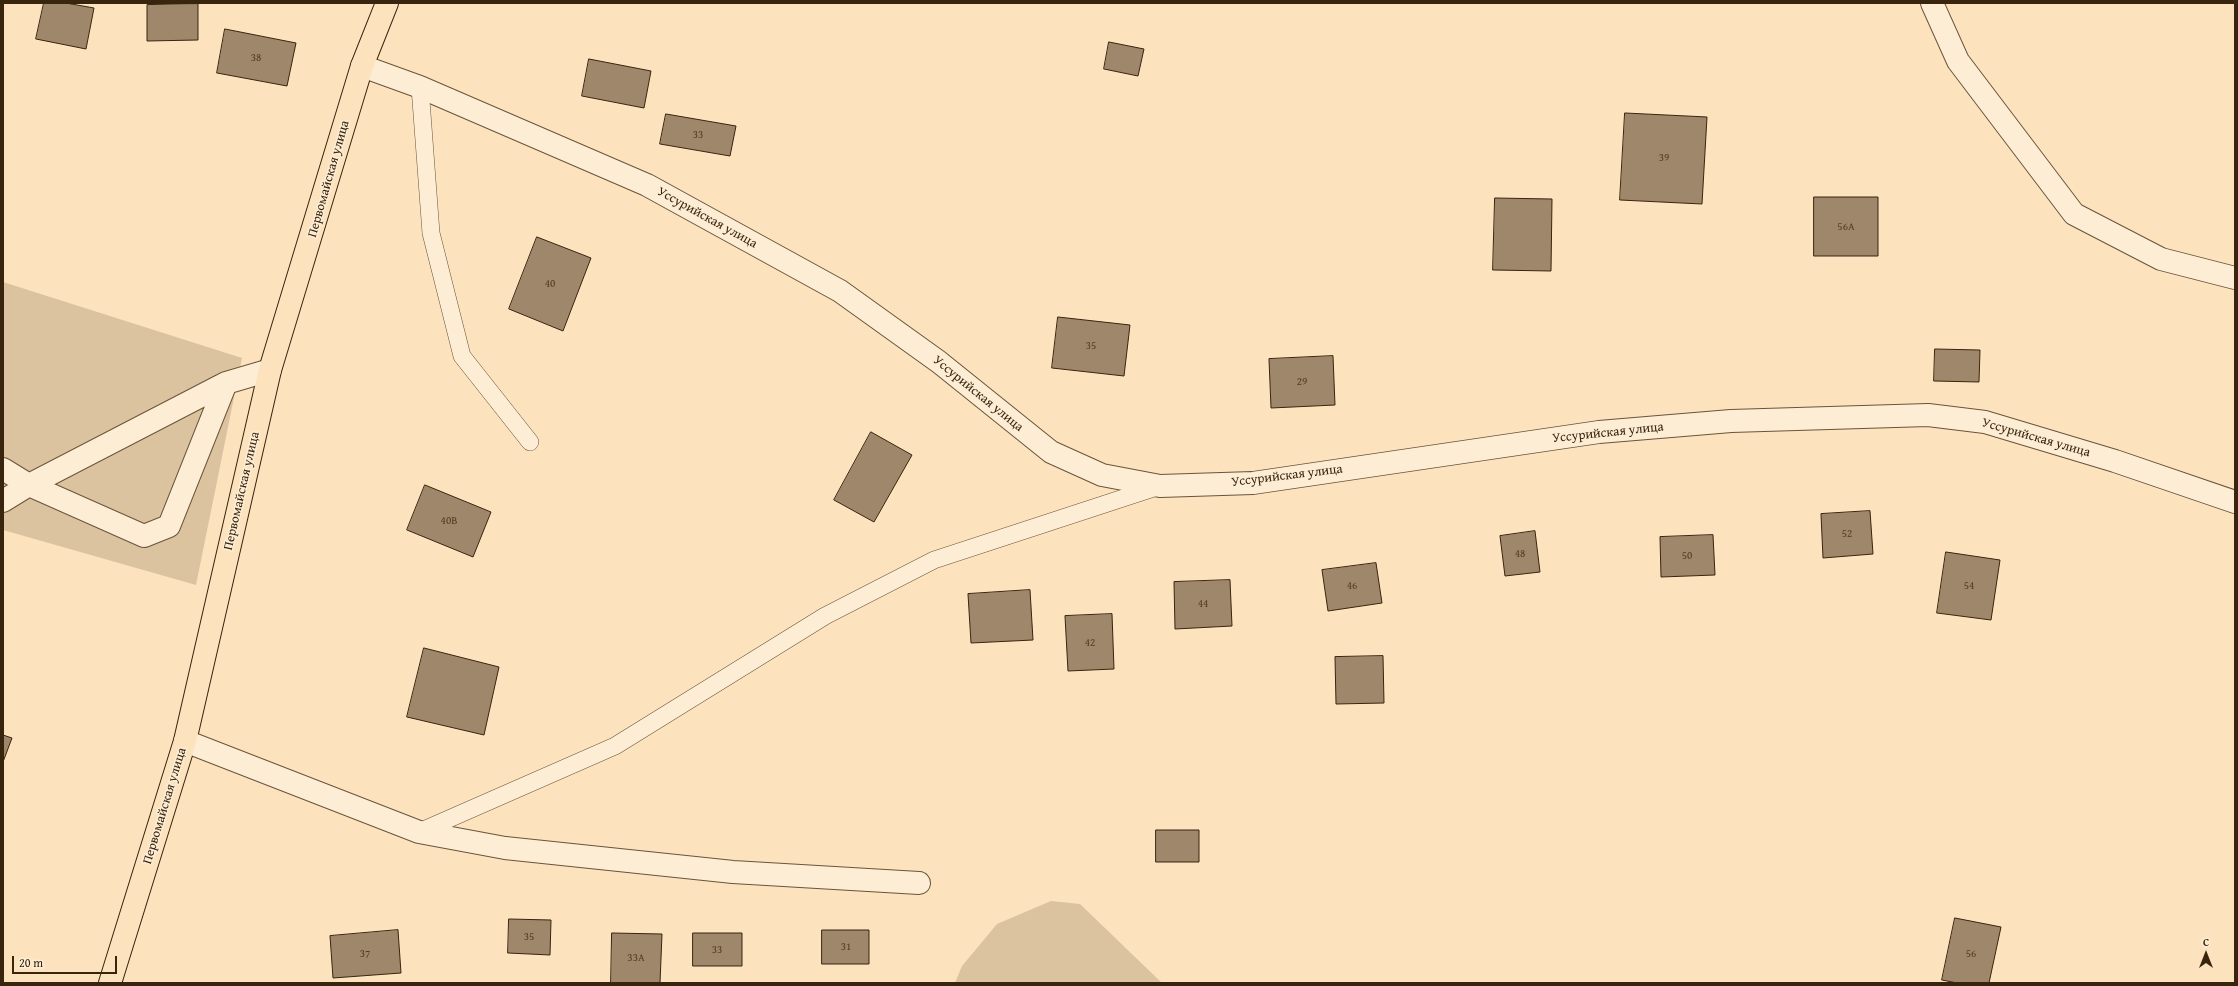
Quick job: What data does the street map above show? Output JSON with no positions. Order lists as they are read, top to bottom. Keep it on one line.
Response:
{"streets":{"main road":["Первомайская улица"],"street":["Уссурийская улица"]},"crossings":[["Первомайская улица","Уссурийская улица"]],"house_numbers":["38","33","39","56А","40","35","29","40В","52","48","50","46","54","44","42","35","31","33","37","56","33А"],"scale_bar":"20 m","north":"top"}
